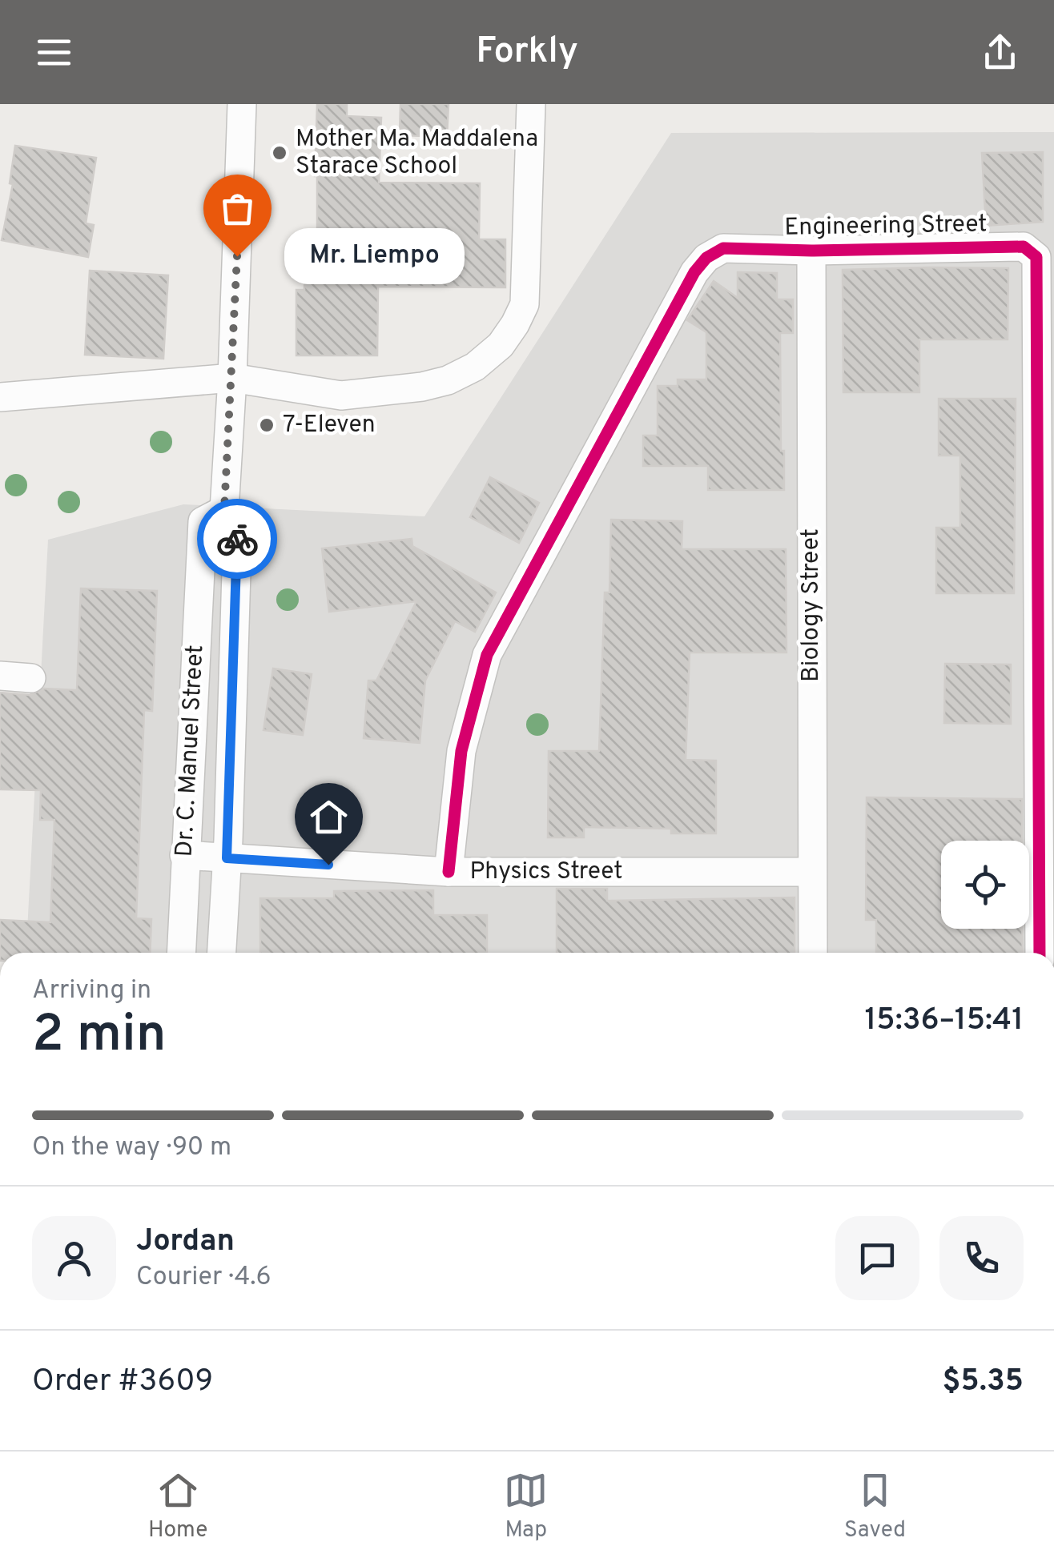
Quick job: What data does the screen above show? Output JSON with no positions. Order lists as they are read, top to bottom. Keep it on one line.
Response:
{"streets":{"street":["Engineering Street","Biology Street","Dr. C. Manuel Street","Physics Street"]},"crossings":[["Engineering Street","Biology Street"],["Engineering Street","Physics Street"],["Biology Street","Physics Street"],["Dr. C. Manuel Street","Physics Street"]],"places":["Mother Ma. Maddalena Starace School","Mr. Liempo","7-Eleven"],"page":{"header":"Forkly","bubble":"Mr. Liempo","heading":["2 min","Arriving in","15:36–15:41"],"panel":["Jordan","Courier · 4.6","Order #3609","$5.35"],"bar":"On the way · 90 m","tabs":["Home","Map","Saved"]}}
